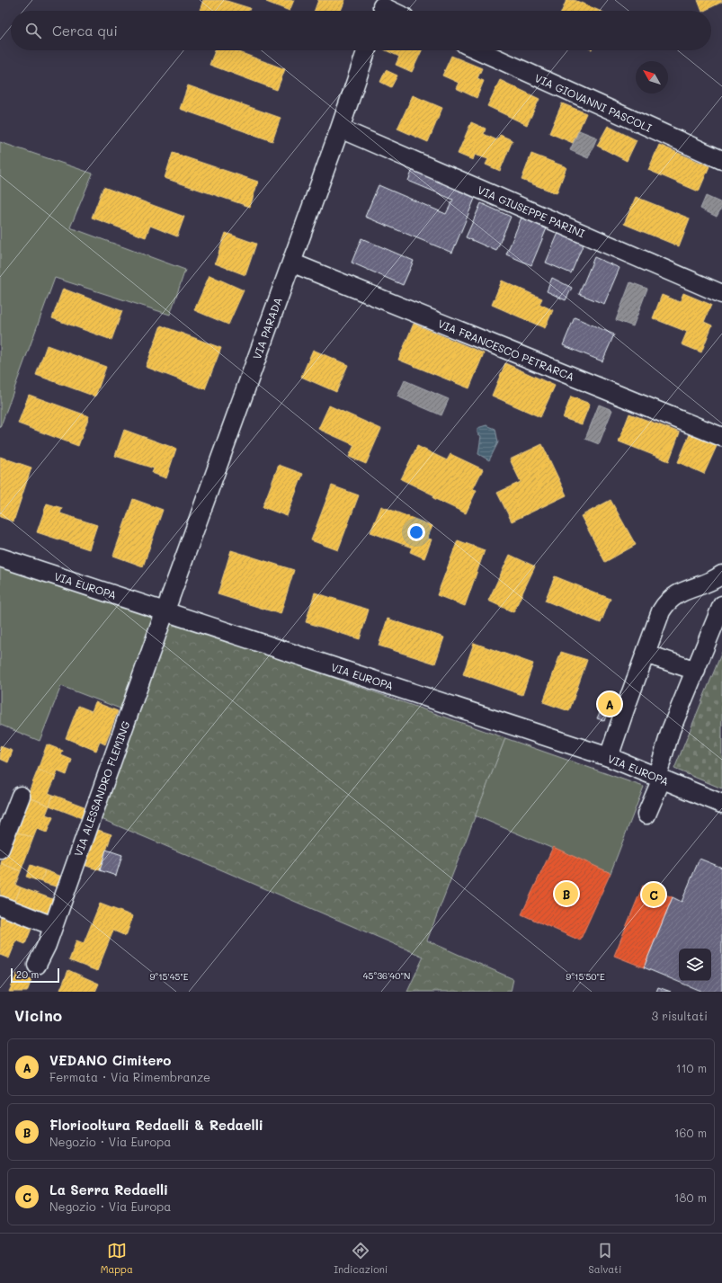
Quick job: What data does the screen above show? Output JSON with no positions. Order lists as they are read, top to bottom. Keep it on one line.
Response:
{"streets":{"street":["VIA GIOVANNI PASCOLI","VIA GIUSEPPE PARINI","VIA PARADA","VIA FRANCESCO PETRARCA","VIA EUROPA","VIA ALESSANDRO FLEMING"]},"crossings":[["VIA GIUSEPPE PARINI","VIA PARADA"],["VIA PARADA","VIA FRANCESCO PETRARCA"],["VIA PARADA","VIA EUROPA"],["VIA PARADA","VIA ALESSANDRO FLEMING"],["VIA EUROPA","VIA ALESSANDRO FLEMING"]],"scale_bar":"20 m","north":"top left","page":{"search":"Cerca qui","pins":["A","B","C"],"scale":"20 m","heading":["Vicino","3 risultati"],"list":[{"mark":"A","name":"VEDANO Cimitero","note":"Fermata · Via Rimembranze","value":"110 m"},{"mark":"B","name":"Floricoltura Redaelli & Redaelli","note":"Negozio · Via Europa","value":"160 m"},{"mark":"C","name":"La Serra Redaelli","note":"Negozio · Via Europa","value":"180 m"}],"nav":["Mappa","Indicazioni","Salvati"]},"coordinates":["45°36'40\"N","9°15'45\"E","9°15'50\"E"]}
